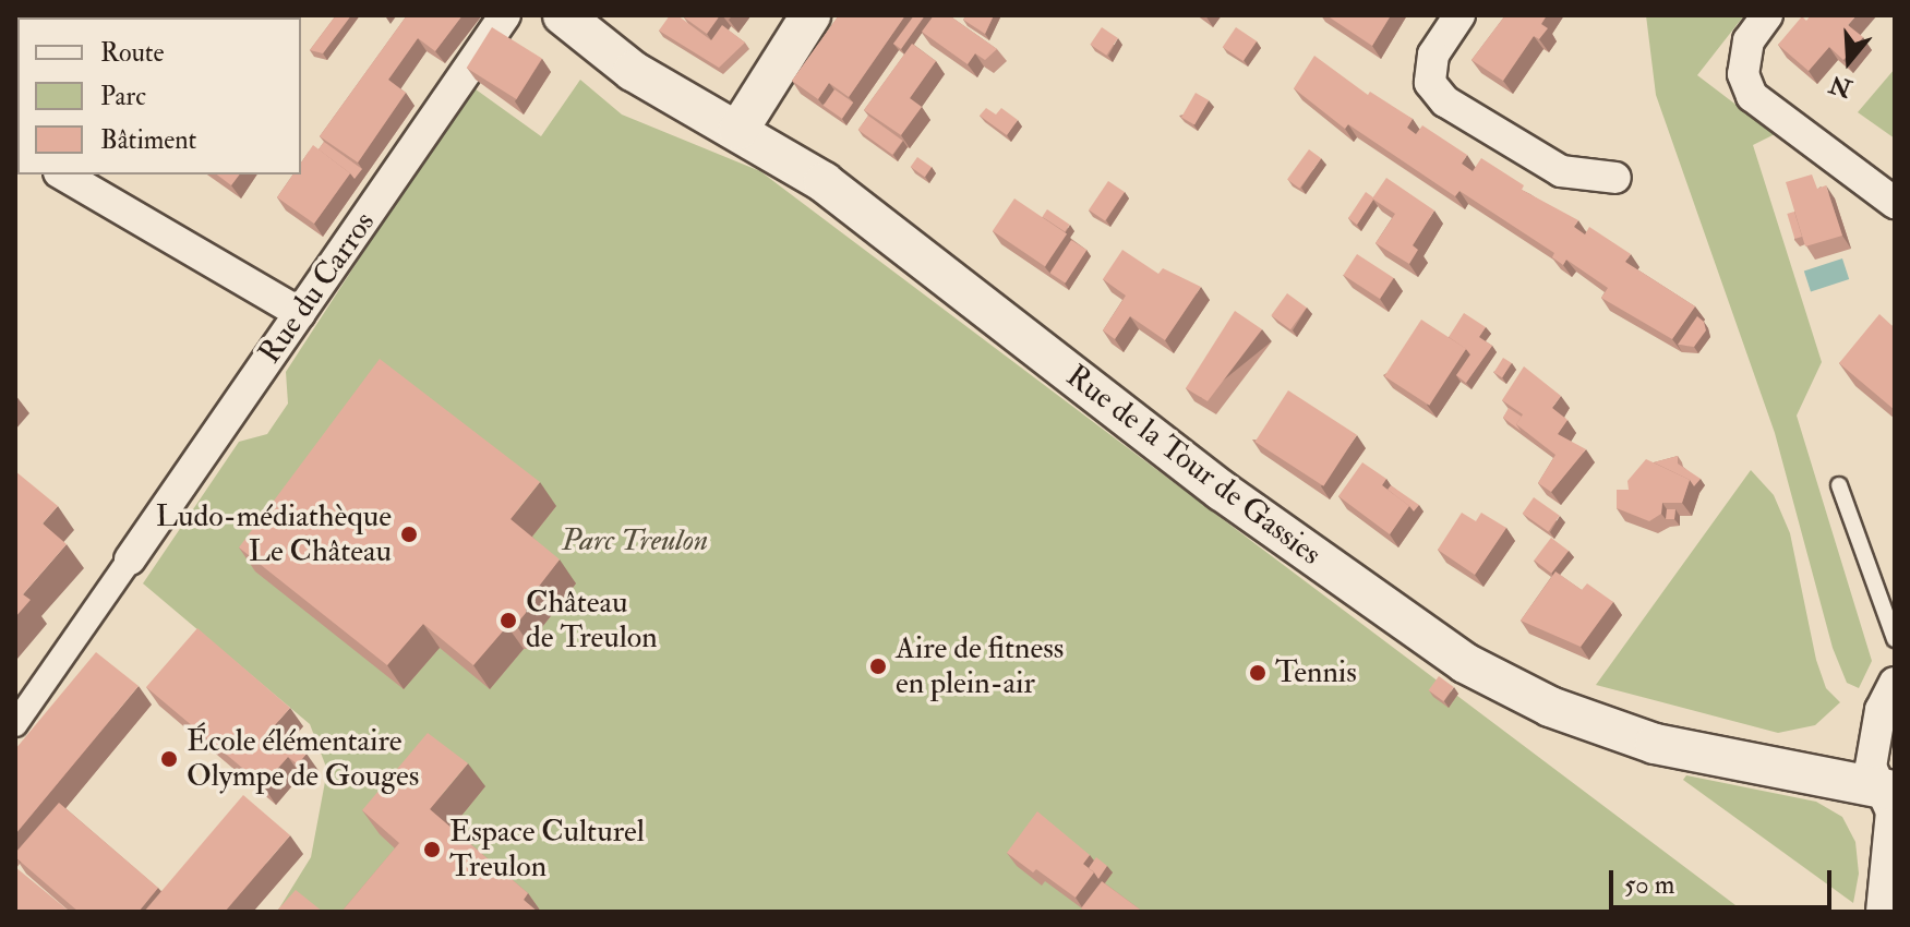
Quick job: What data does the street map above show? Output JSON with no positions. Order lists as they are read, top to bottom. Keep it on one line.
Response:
{"streets":{"street":["Rue du Carros","Rue de la Tour de Gassies"]},"parks":["Parc Treulon"],"places":["Ludo-médiathèque Le Château","Château de Treulon","Aire de fitness en plein-air","Tennis","École élémentaire Olympe de Gouges","Espace Culturel Treulon"],"legend":["Route","Parc","Bâtiment"],"scale_bar":"50 m","north":"bottom"}
